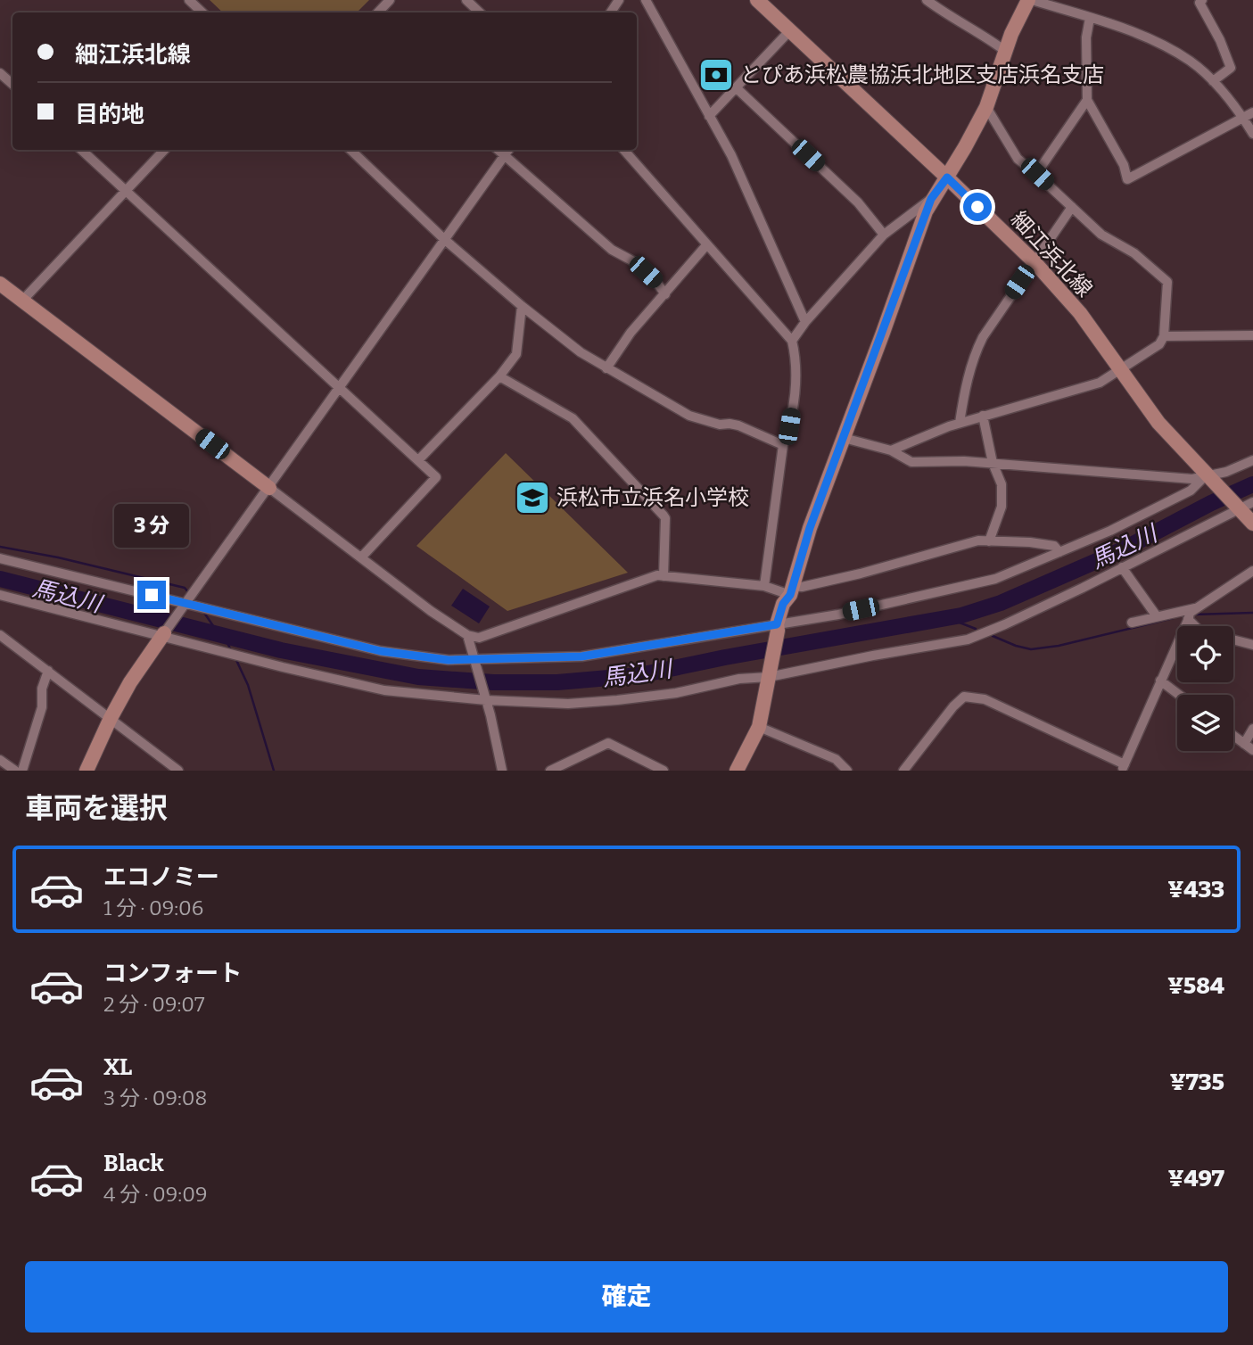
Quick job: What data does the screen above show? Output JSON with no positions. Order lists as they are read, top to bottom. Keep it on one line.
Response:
{"streets":{"street":["細江浜北線"]},"water":["馬込川"],"places":{"bank":["とぴあ浜松農協浜北地区支店浜名支店"],"school or university":["浜松市立浜名小学校"]},"page":{"banner":["細江浜北線","目的地"],"bubble":"3 分","heading":"車両を選択","list":[{"name":"エコノミー","note":"1 分 · 09:06","value":"¥433"},{"name":"コンフォート","note":"2 分 · 09:07","value":"¥584"},{"name":"XL","note":"3 分 · 09:08","value":"¥735"},{"name":"Black","note":"4 分 · 09:09","value":"¥497"}],"buttons":"確定"}}
